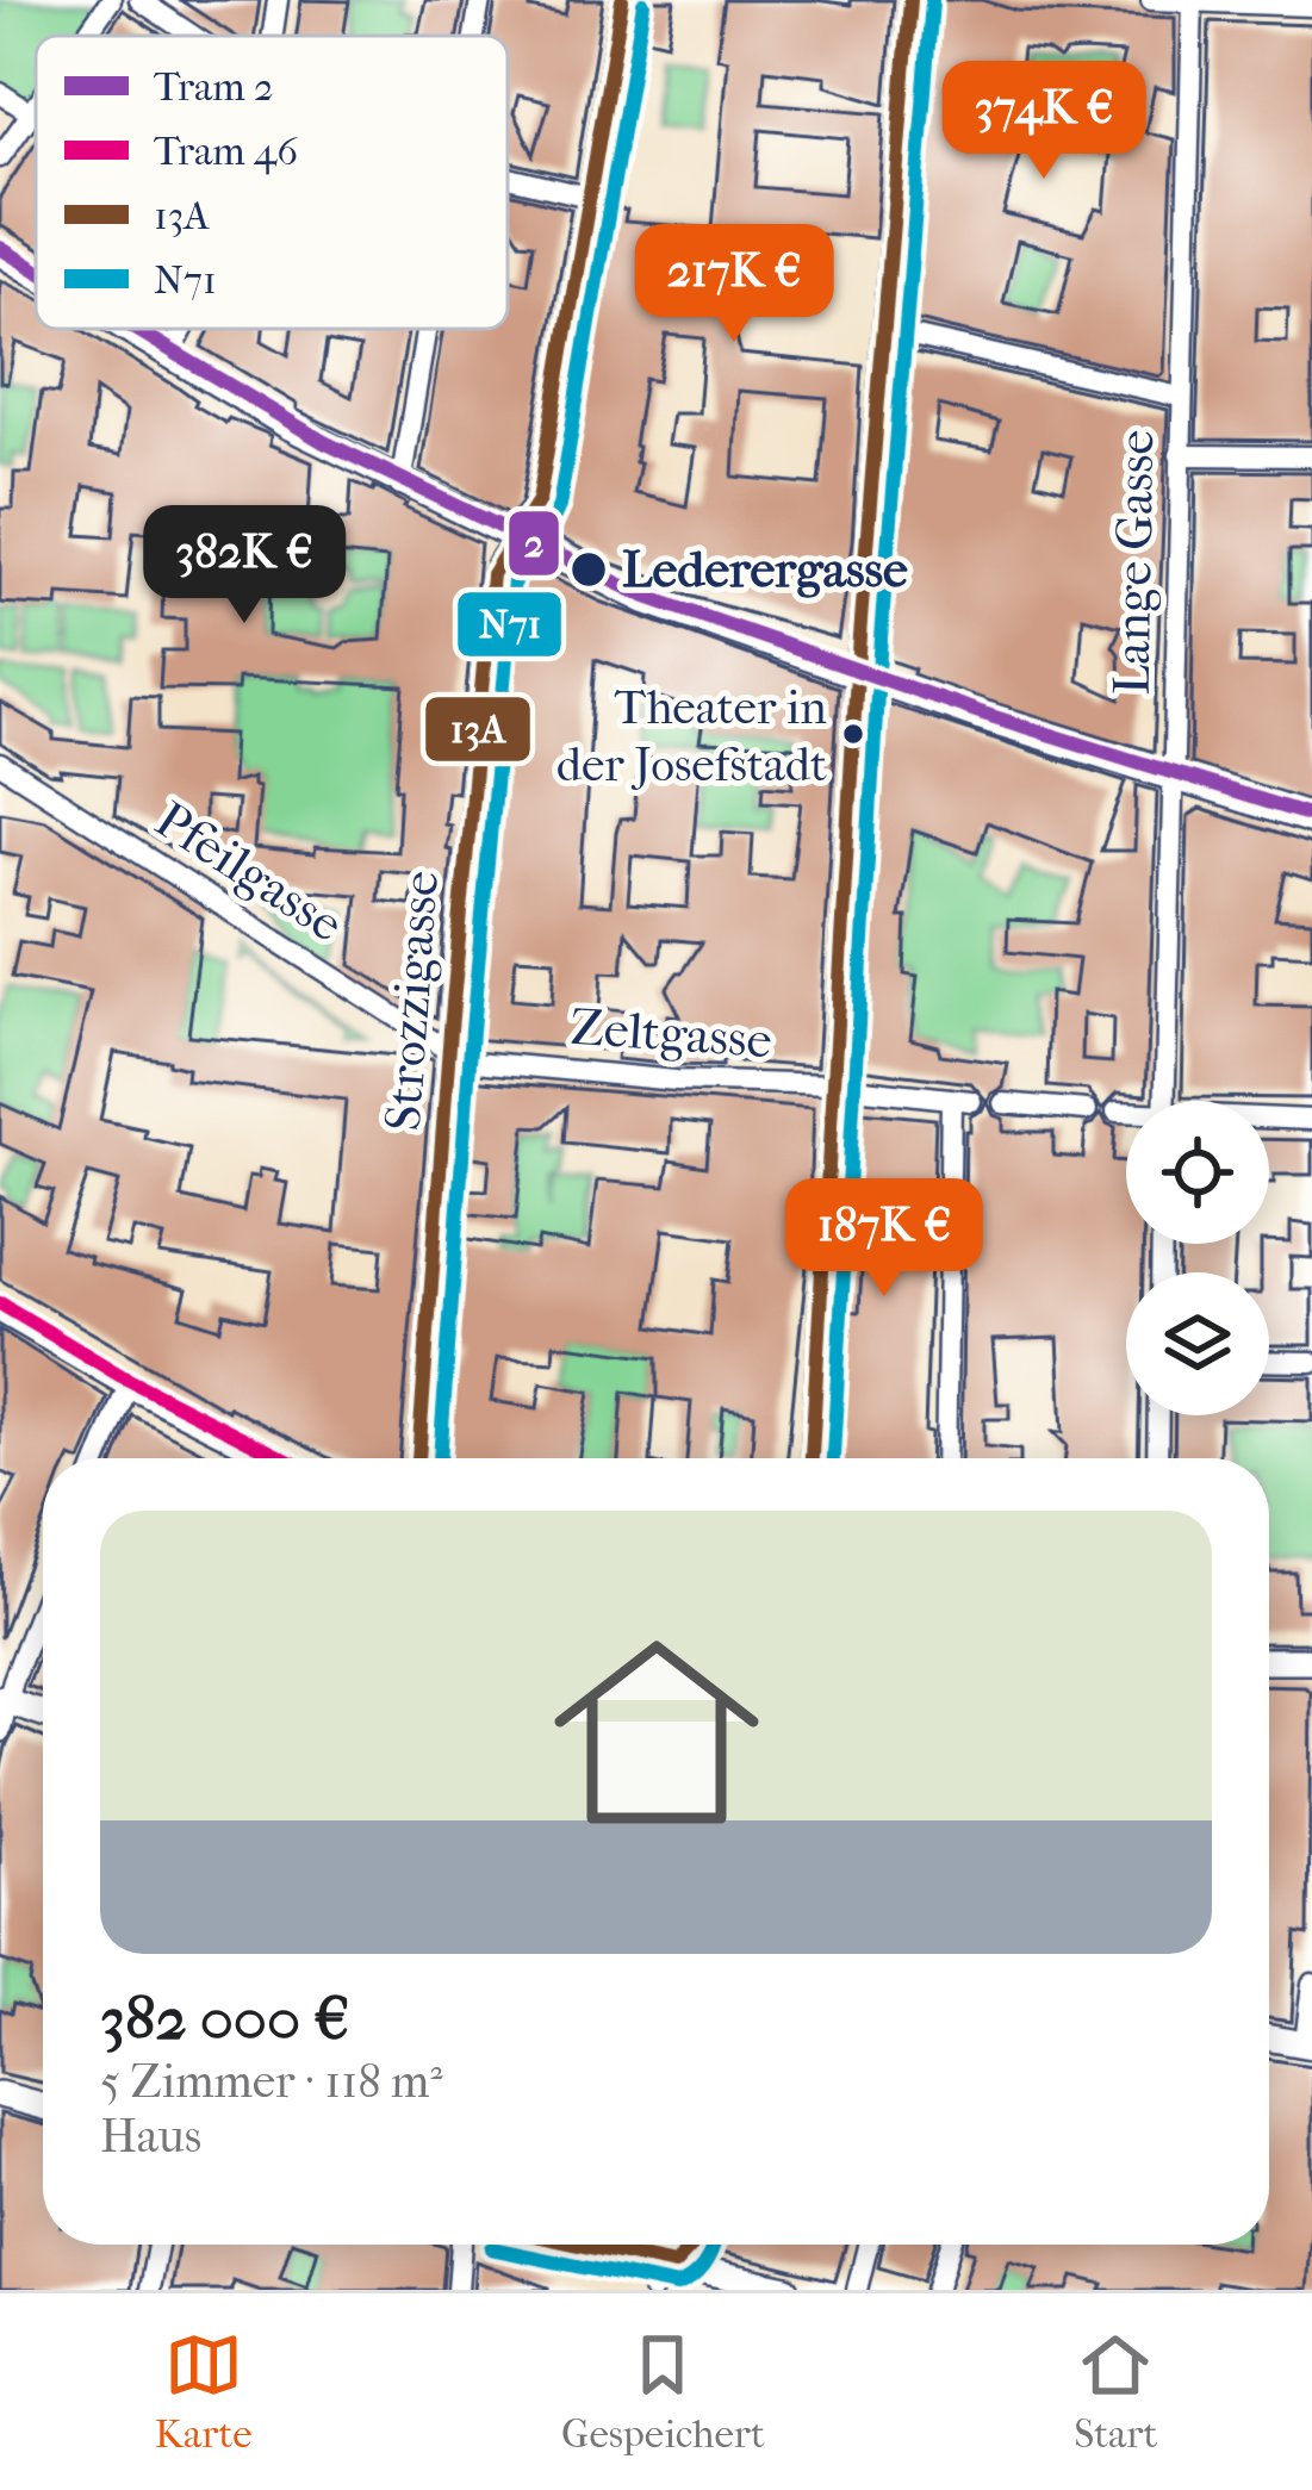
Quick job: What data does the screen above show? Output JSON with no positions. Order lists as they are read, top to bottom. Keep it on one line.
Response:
{"streets":{"street":["Lange Gasse","Pfeilgasse","Strozzigasse","Zeltgasse"]},"crossings":[["Pfeilgasse","Strozzigasse"],["Pfeilgasse","Zeltgasse"],["Strozzigasse","Zeltgasse"]],"places":["Lederergasse","Theater in der Josefstadt"],"lines":["transit line 13A","transit line N71","tram line 2","tram line 46"],"legend":["Tram 2","Tram 46","13A","N71"],"page":{"price":["374K €","217K €","382K €","187K €"],"list":[{"name":"382 000 €","note":"5 Zimmer · 118 m² · Haus"}],"tabs":["Karte","Gespeichert","Start"]}}
